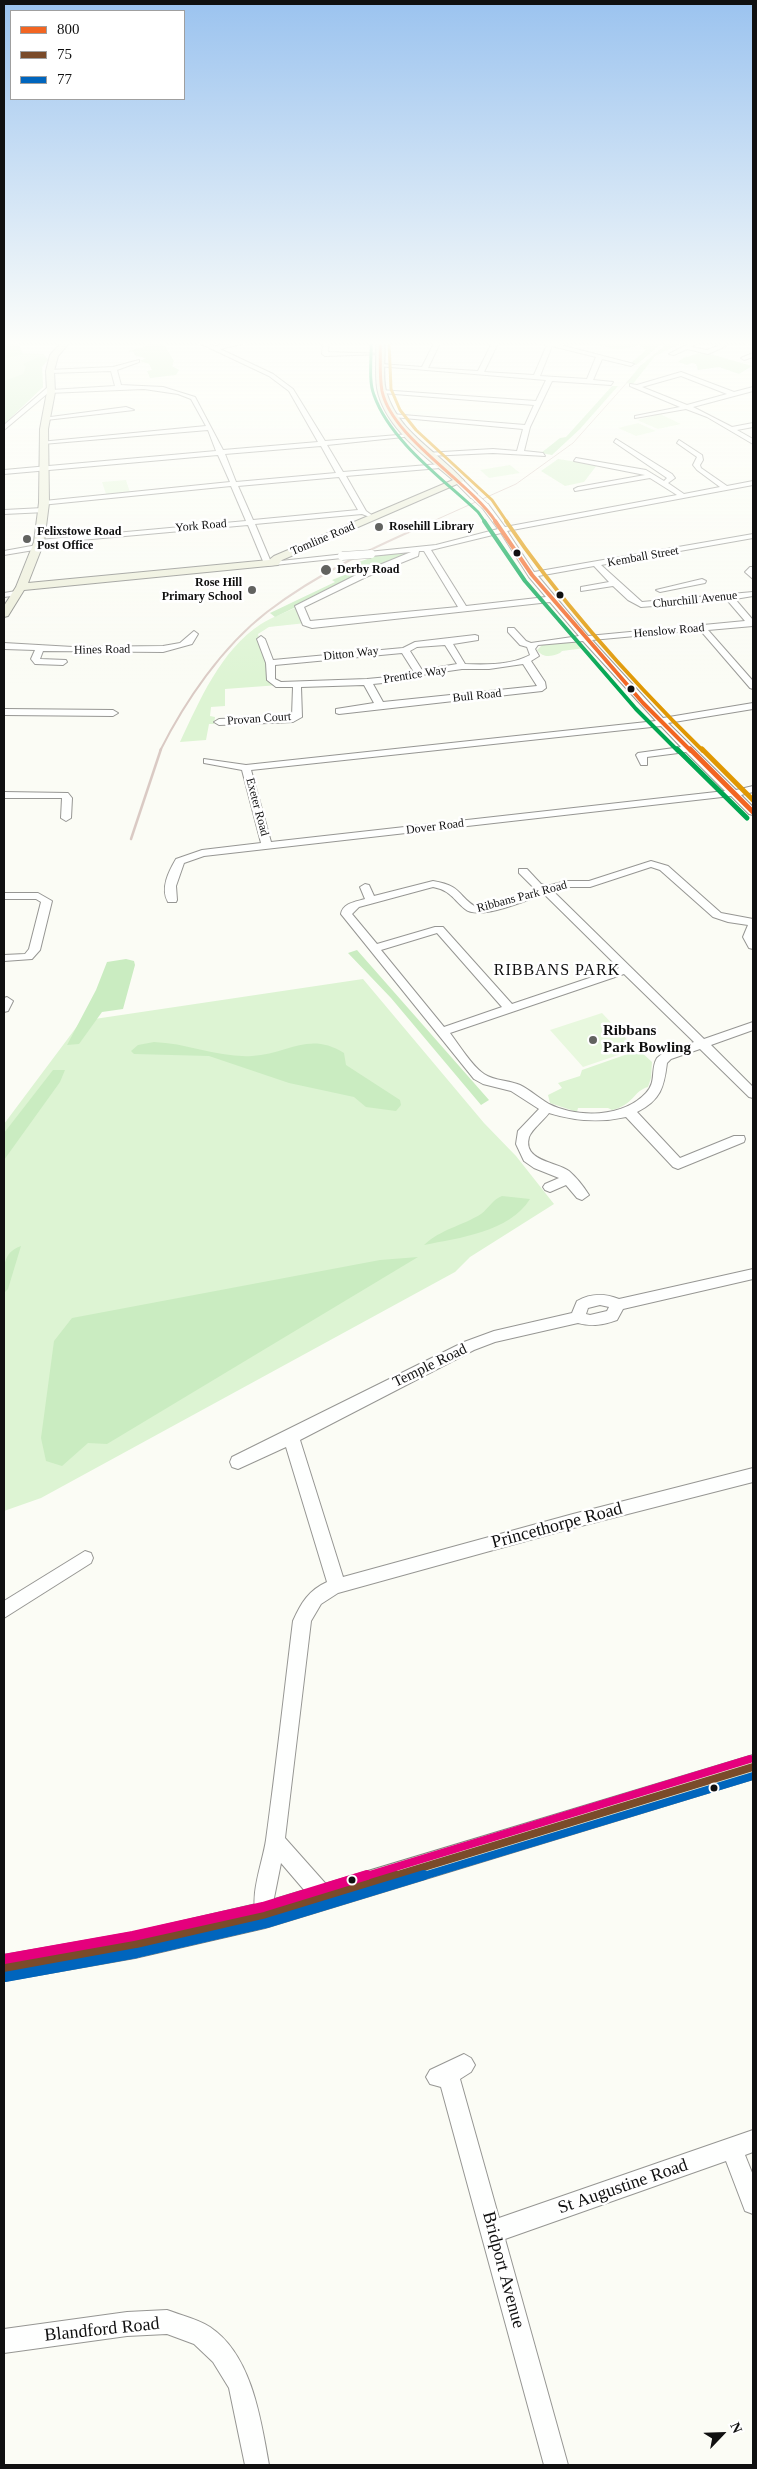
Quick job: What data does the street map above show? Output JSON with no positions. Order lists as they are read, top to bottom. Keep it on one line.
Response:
{"streets":{"main road":["Tomline Road"],"street":["York Road","Kemball Street","Churchill Avenue","Henslow Road","Hines Road","Ditton Way","Prentice Way","Bull Road","Provan Court","Exeter Road","Dover Road","Ribbans Park Road","Temple Road","Princethorpe Road","St Augustine Road","Bridport Avenue","Blandford Road"]},"crossings":[["Kemball Street","Churchill Avenue"],["Prentice Way","Bull Road"],["Exeter Road","Dover Road"],["St Augustine Road","Bridport Avenue"]],"districts":["RIBBANS PARK"],"places":["Rosehill Library","Felixstowe Road Post Office","Derby Road","Rose Hill Primary School","Ribbans Park Bowling"],"lines":["transit line 800","transit line 75","transit line 77"],"legend":["800","75","77"],"north":"top right"}
